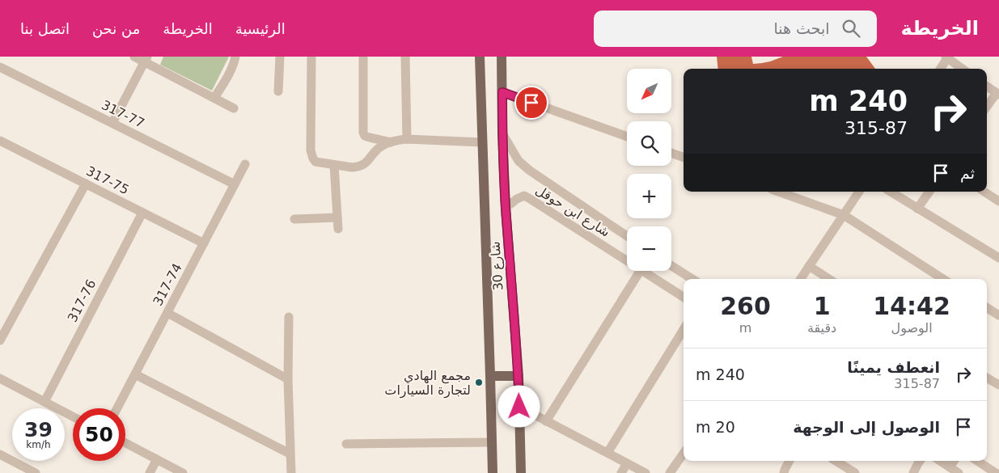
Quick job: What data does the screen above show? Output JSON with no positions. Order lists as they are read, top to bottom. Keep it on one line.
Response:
{"streets":{"main road":["شارع 30"],"street":["317-77","317-75","شارع ابن حوقل","317-74","317-76"]},"crossings":[["317-77","317-74"],["317-75","317-74"],["317-75","317-76"],["شارع ابن حوقل","شارع 30"]],"places":["مجمع الهادي لتجارة السيارات"],"north":"bottom left","page":{"header":"الخريطة","search":"ابحث هنا","nav":["الرئيسية","الخريطة","من نحن","اتصل بنا"],"map_buttons":["+","−"],"turn":["240 m","315-87"],"then":"ثم","eta":["14:42","الوصول","1","دقيقة","260","m"],"list":[{"name":"انعطف يمينًا","note":"315-87","value":"240 m"},{"name":"الوصول إلى الوجهة","value":"20 m"}],"speed":"39 km/h","limit":"50"}}
